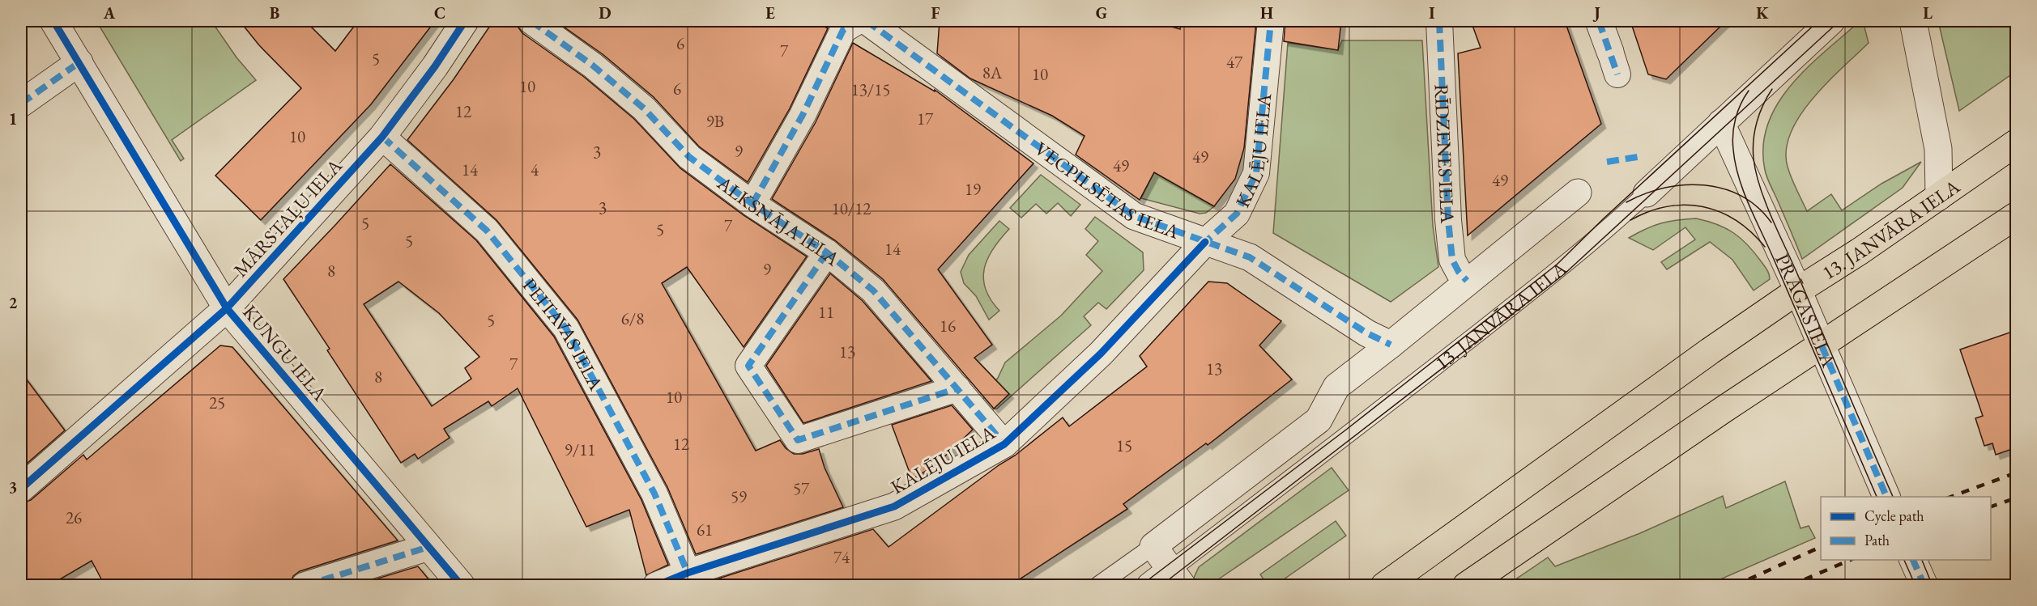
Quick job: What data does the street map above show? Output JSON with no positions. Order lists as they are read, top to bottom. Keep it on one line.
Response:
{"streets":{"main road":["13. JANVĀRA IELA"],"street":["KALĒJU IELA","RĪDZENES IELA","VECPILSĒTAS IELA","MĀRSTAĻU IELA","ALKSNĀJA IELA","PRĀGAS IELA","PEITAVAS IELA","KUNGU IELA"]},"crossings":[["KALĒJU IELA","VECPILSĒTAS IELA"],["KALĒJU IELA","ALKSNĀJA IELA"],["KALĒJU IELA","PEITAVAS IELA"],["MĀRSTAĻU IELA","PEITAVAS IELA"],["MĀRSTAĻU IELA","KUNGU IELA"],["13. JANVĀRA IELA","PRĀGAS IELA"]],"house_numbers":["6","7","5","47","8A","10","10","6","13/15","12","17","9B","10","9","3","49","49","14","4","49","19","3","10/12","5","7","5","5","14","9","8","11","6/8","5","16","13","7","13","8","10","25","12","15","9/11","57","59","26","61","74"],"legend":["Cycle path","Path"],"grid":{"columns":["A","B","C","D","E","F","G","H","I","J","K","L"],"rows":["1","2","3"]}}
